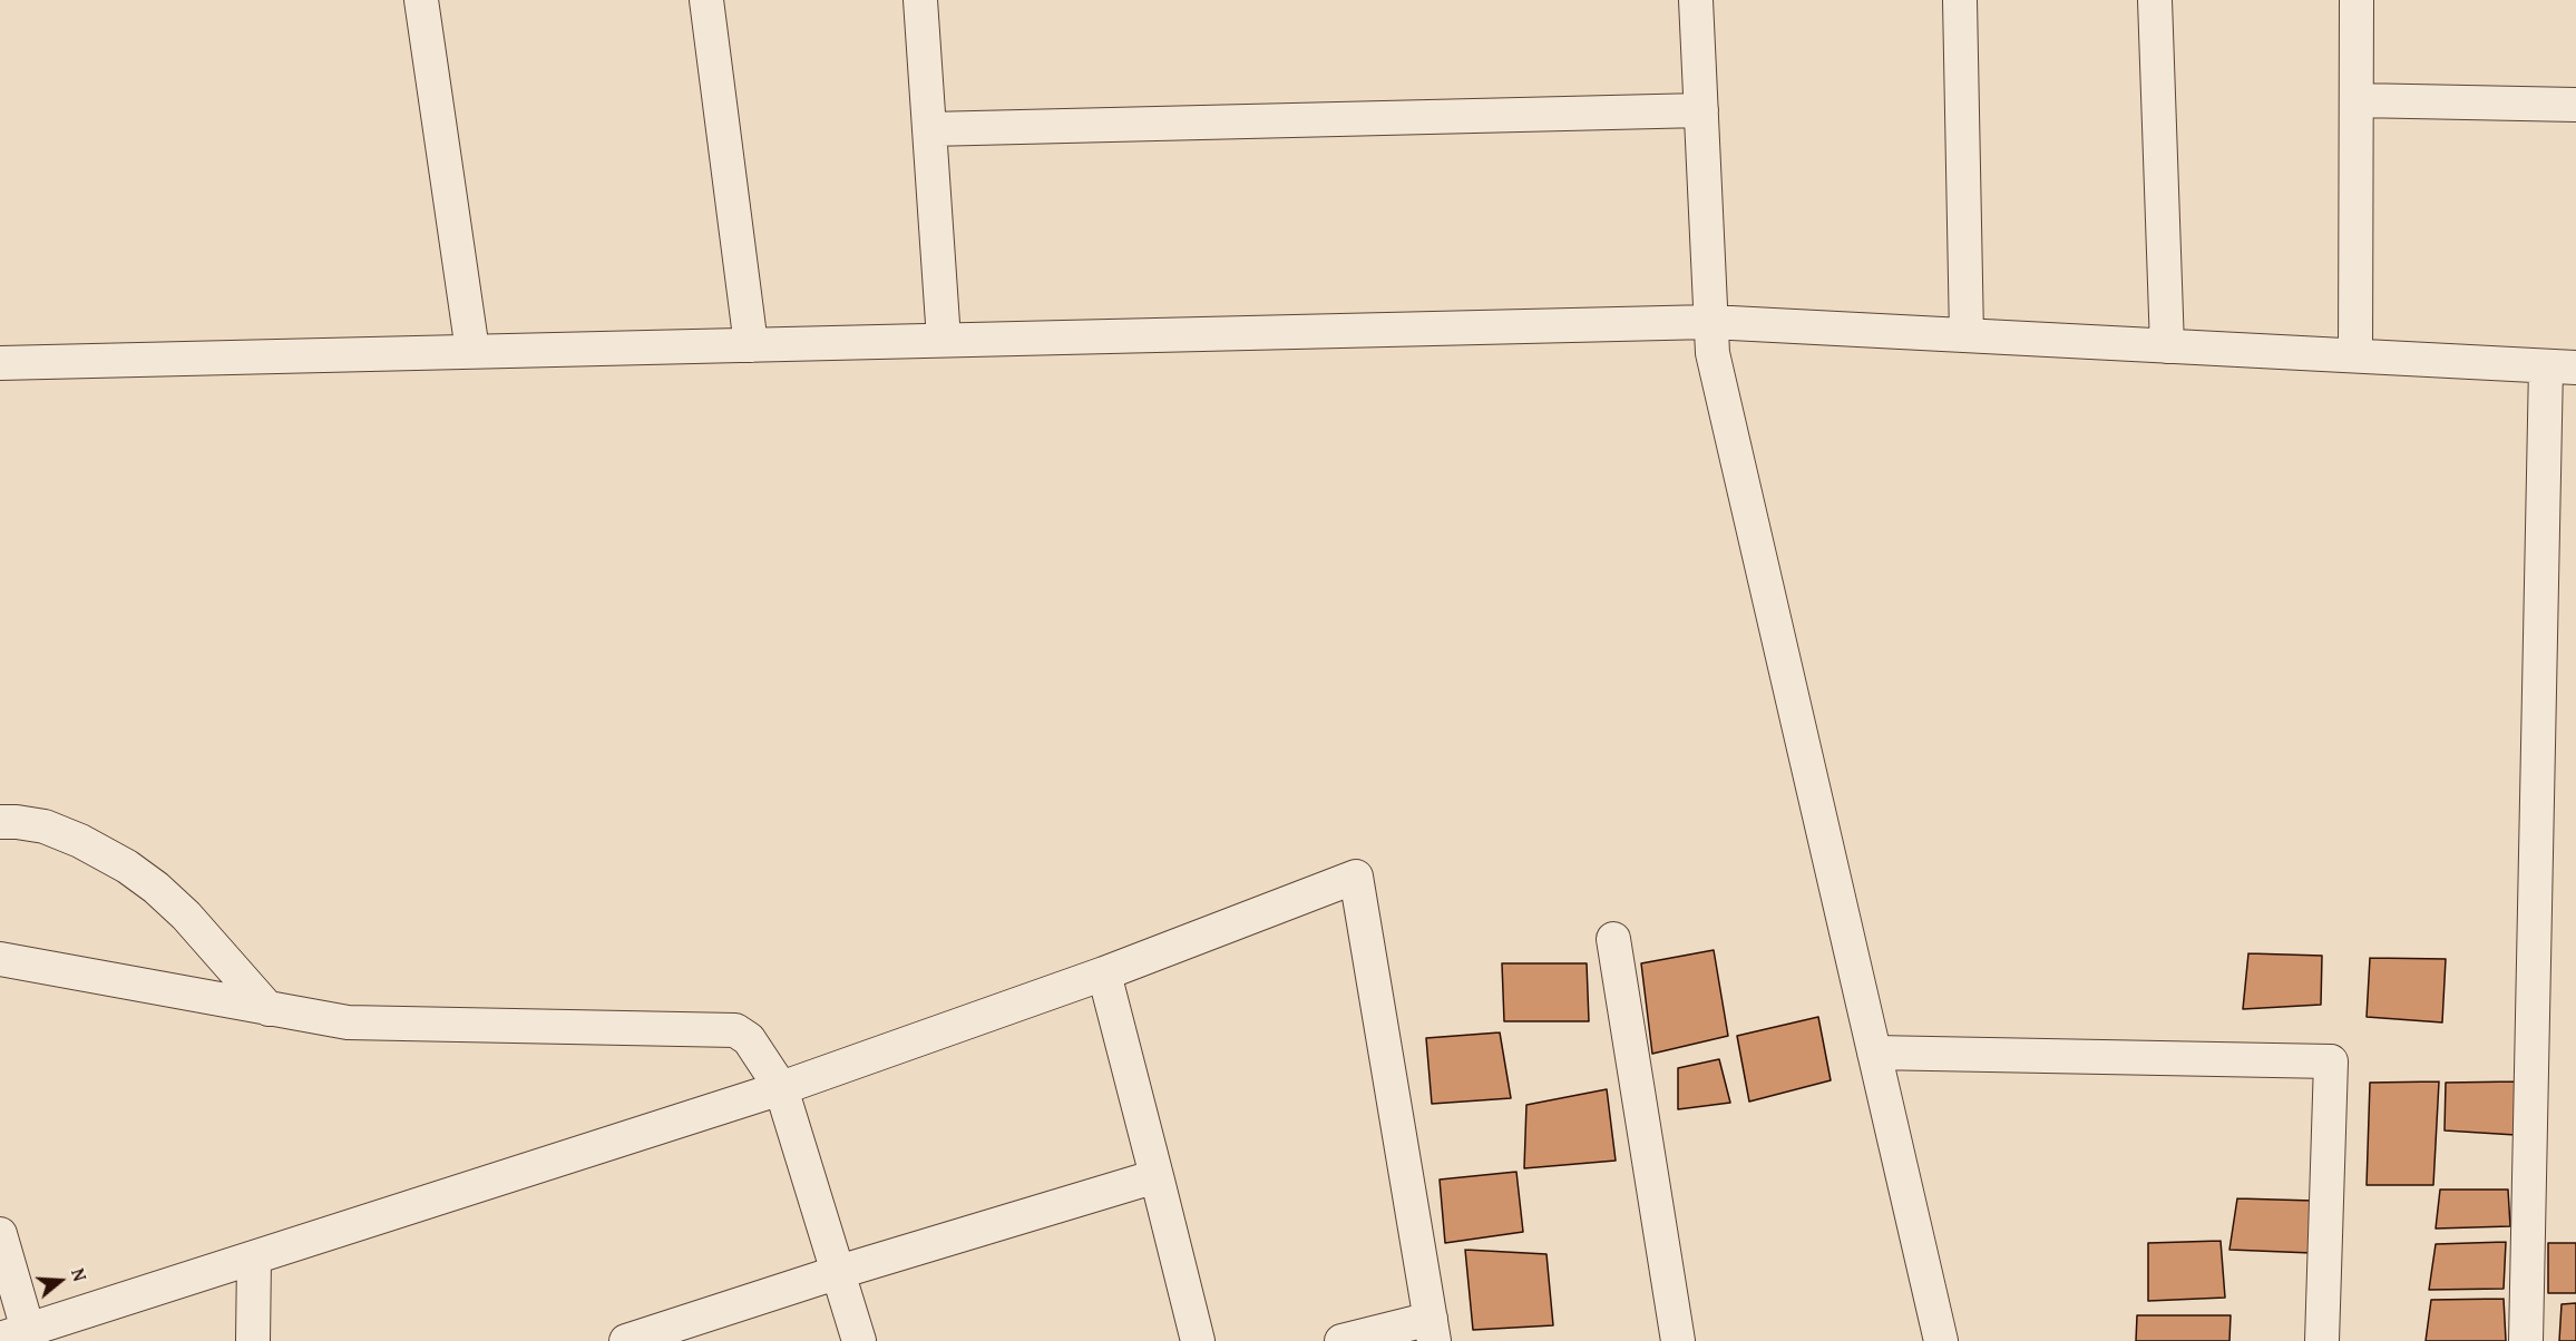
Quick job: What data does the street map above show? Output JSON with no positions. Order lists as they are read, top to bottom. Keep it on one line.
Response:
{"north":"right"}
